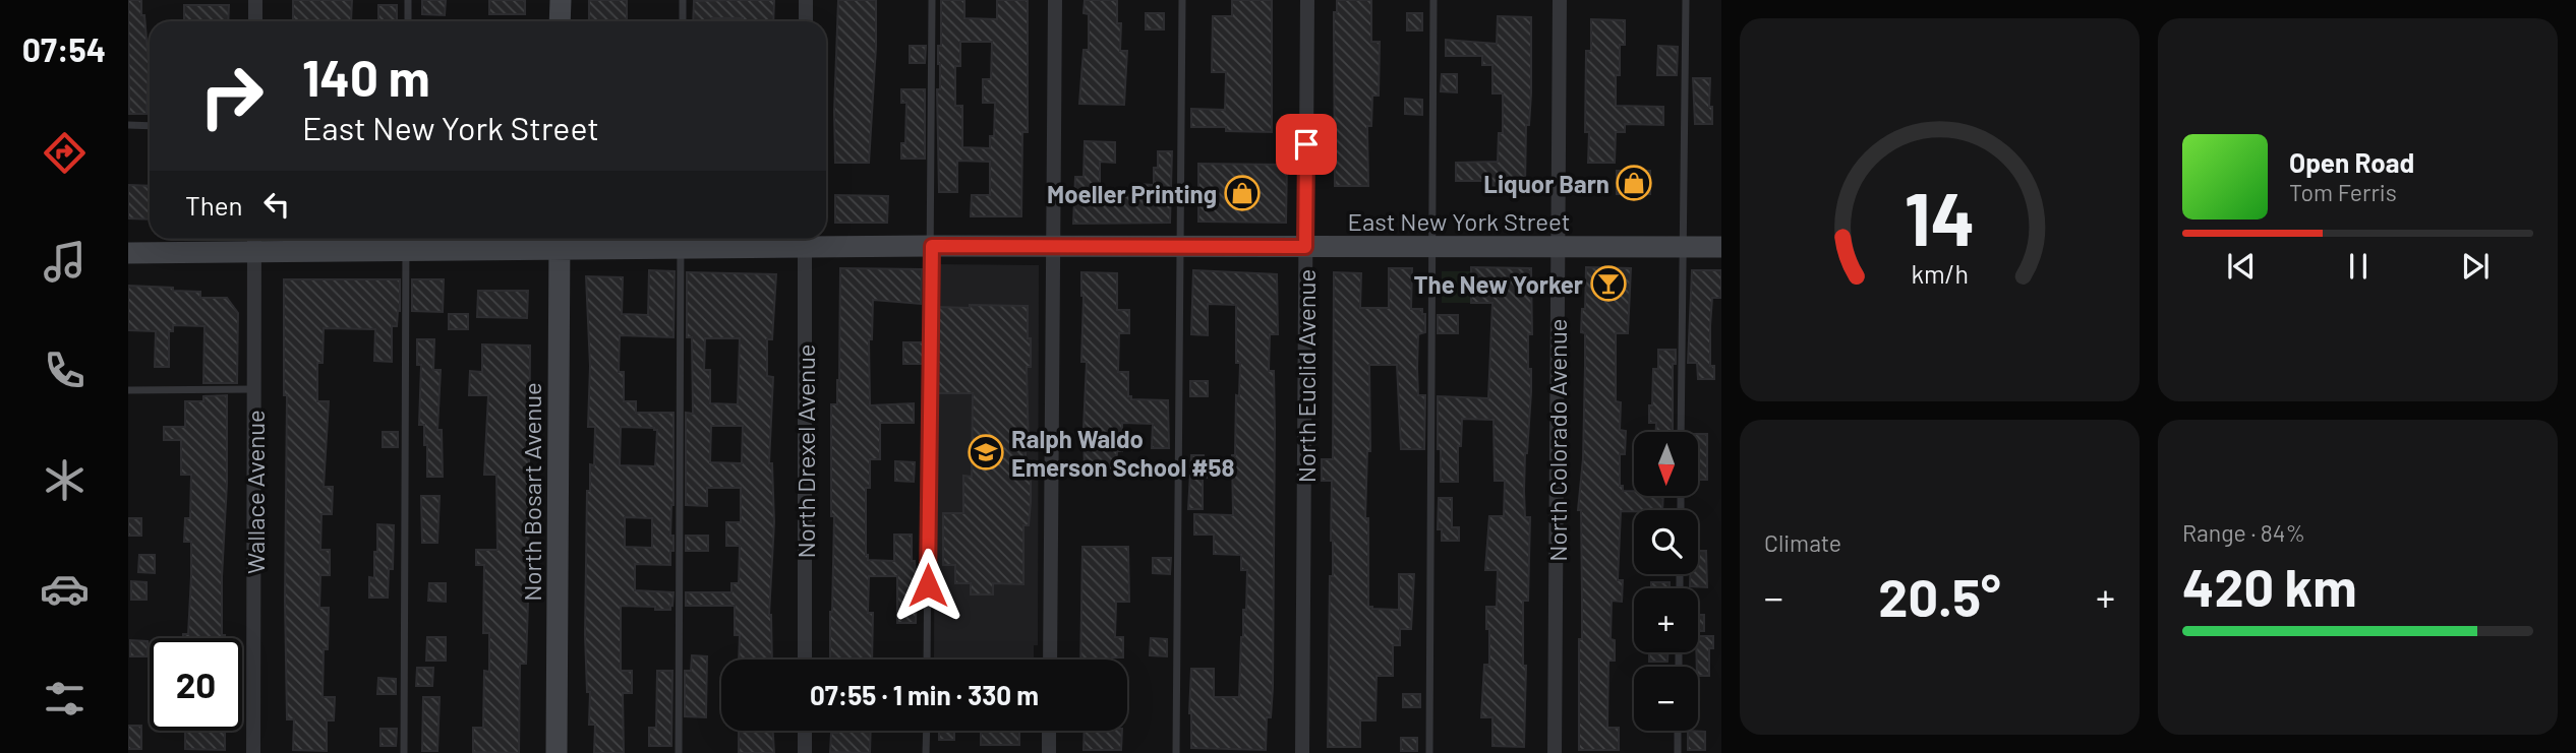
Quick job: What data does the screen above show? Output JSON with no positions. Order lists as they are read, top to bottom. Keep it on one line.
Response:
{"streets":{"main road":["East New York Street","North Bosart Avenue"],"street":["North Euclid Avenue","North Colorado Avenue","North Drexel Avenue","Wallace Avenue"]},"crossings":[["East New York Street","North Euclid Avenue"],["East New York Street","North Colorado Avenue"],["East New York Street","North Drexel Avenue"],["East New York Street","Wallace Avenue"],["East New York Street","North Bosart Avenue"]],"places":{"shop":["Liquor Barn","Moeller Printing"],"bar":["The New Yorker"],"school or university":["Ralph Waldo Emerson School #58"]},"north":"bottom","page":{"tabs":"07:54","turn":["140 m","East New York Street"],"song":["Open Road","Tom Ferris"],"then":"Then","tile":["Climate",["Range · 84%","420 km"]],"map_buttons":["+","−"],"heat":["−","20.5°","+"],"limit":"20","trip":"07:55 · 1 min · 330 m","gauge":["14","km/h"]}}
